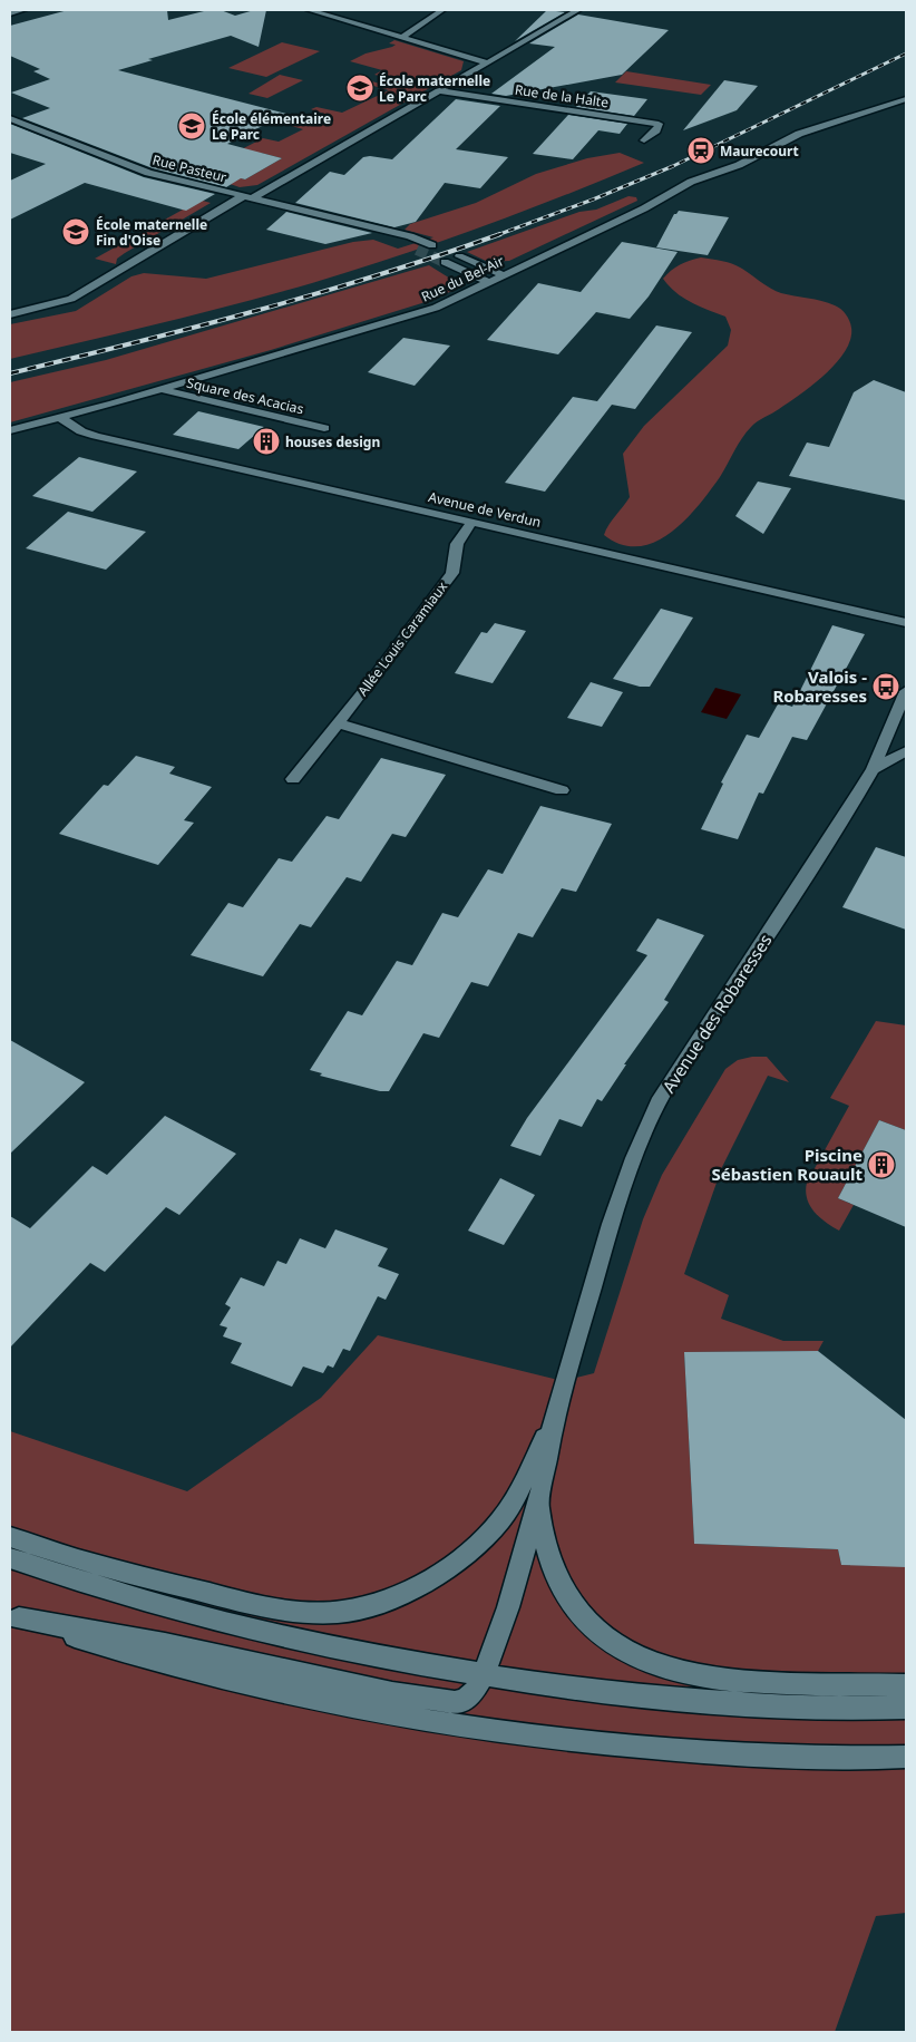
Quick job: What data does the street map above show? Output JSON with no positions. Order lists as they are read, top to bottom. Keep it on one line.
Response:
{"streets":{"street":["Rue de la Halte","Rue Pasteur","Rue du Bel-Air","Square des Acacias","Avenue de Verdun","Allée Louis Caramiaux","Avenue des Robaresses"]},"crossings":[["Rue du Bel-Air","Square des Acacias"],["Rue du Bel-Air","Avenue de Verdun"],["Avenue de Verdun","Allée Louis Caramiaux"]],"places":{"school or university":["École maternelle Le Parc","École élémentaire Le Parc","École maternelle Fin d'Oise"],"station":["Maurecourt"],"building":["houses design","Piscine Sébastien Rouault"],"bus stop":["Valois - Robaresses"]}}
